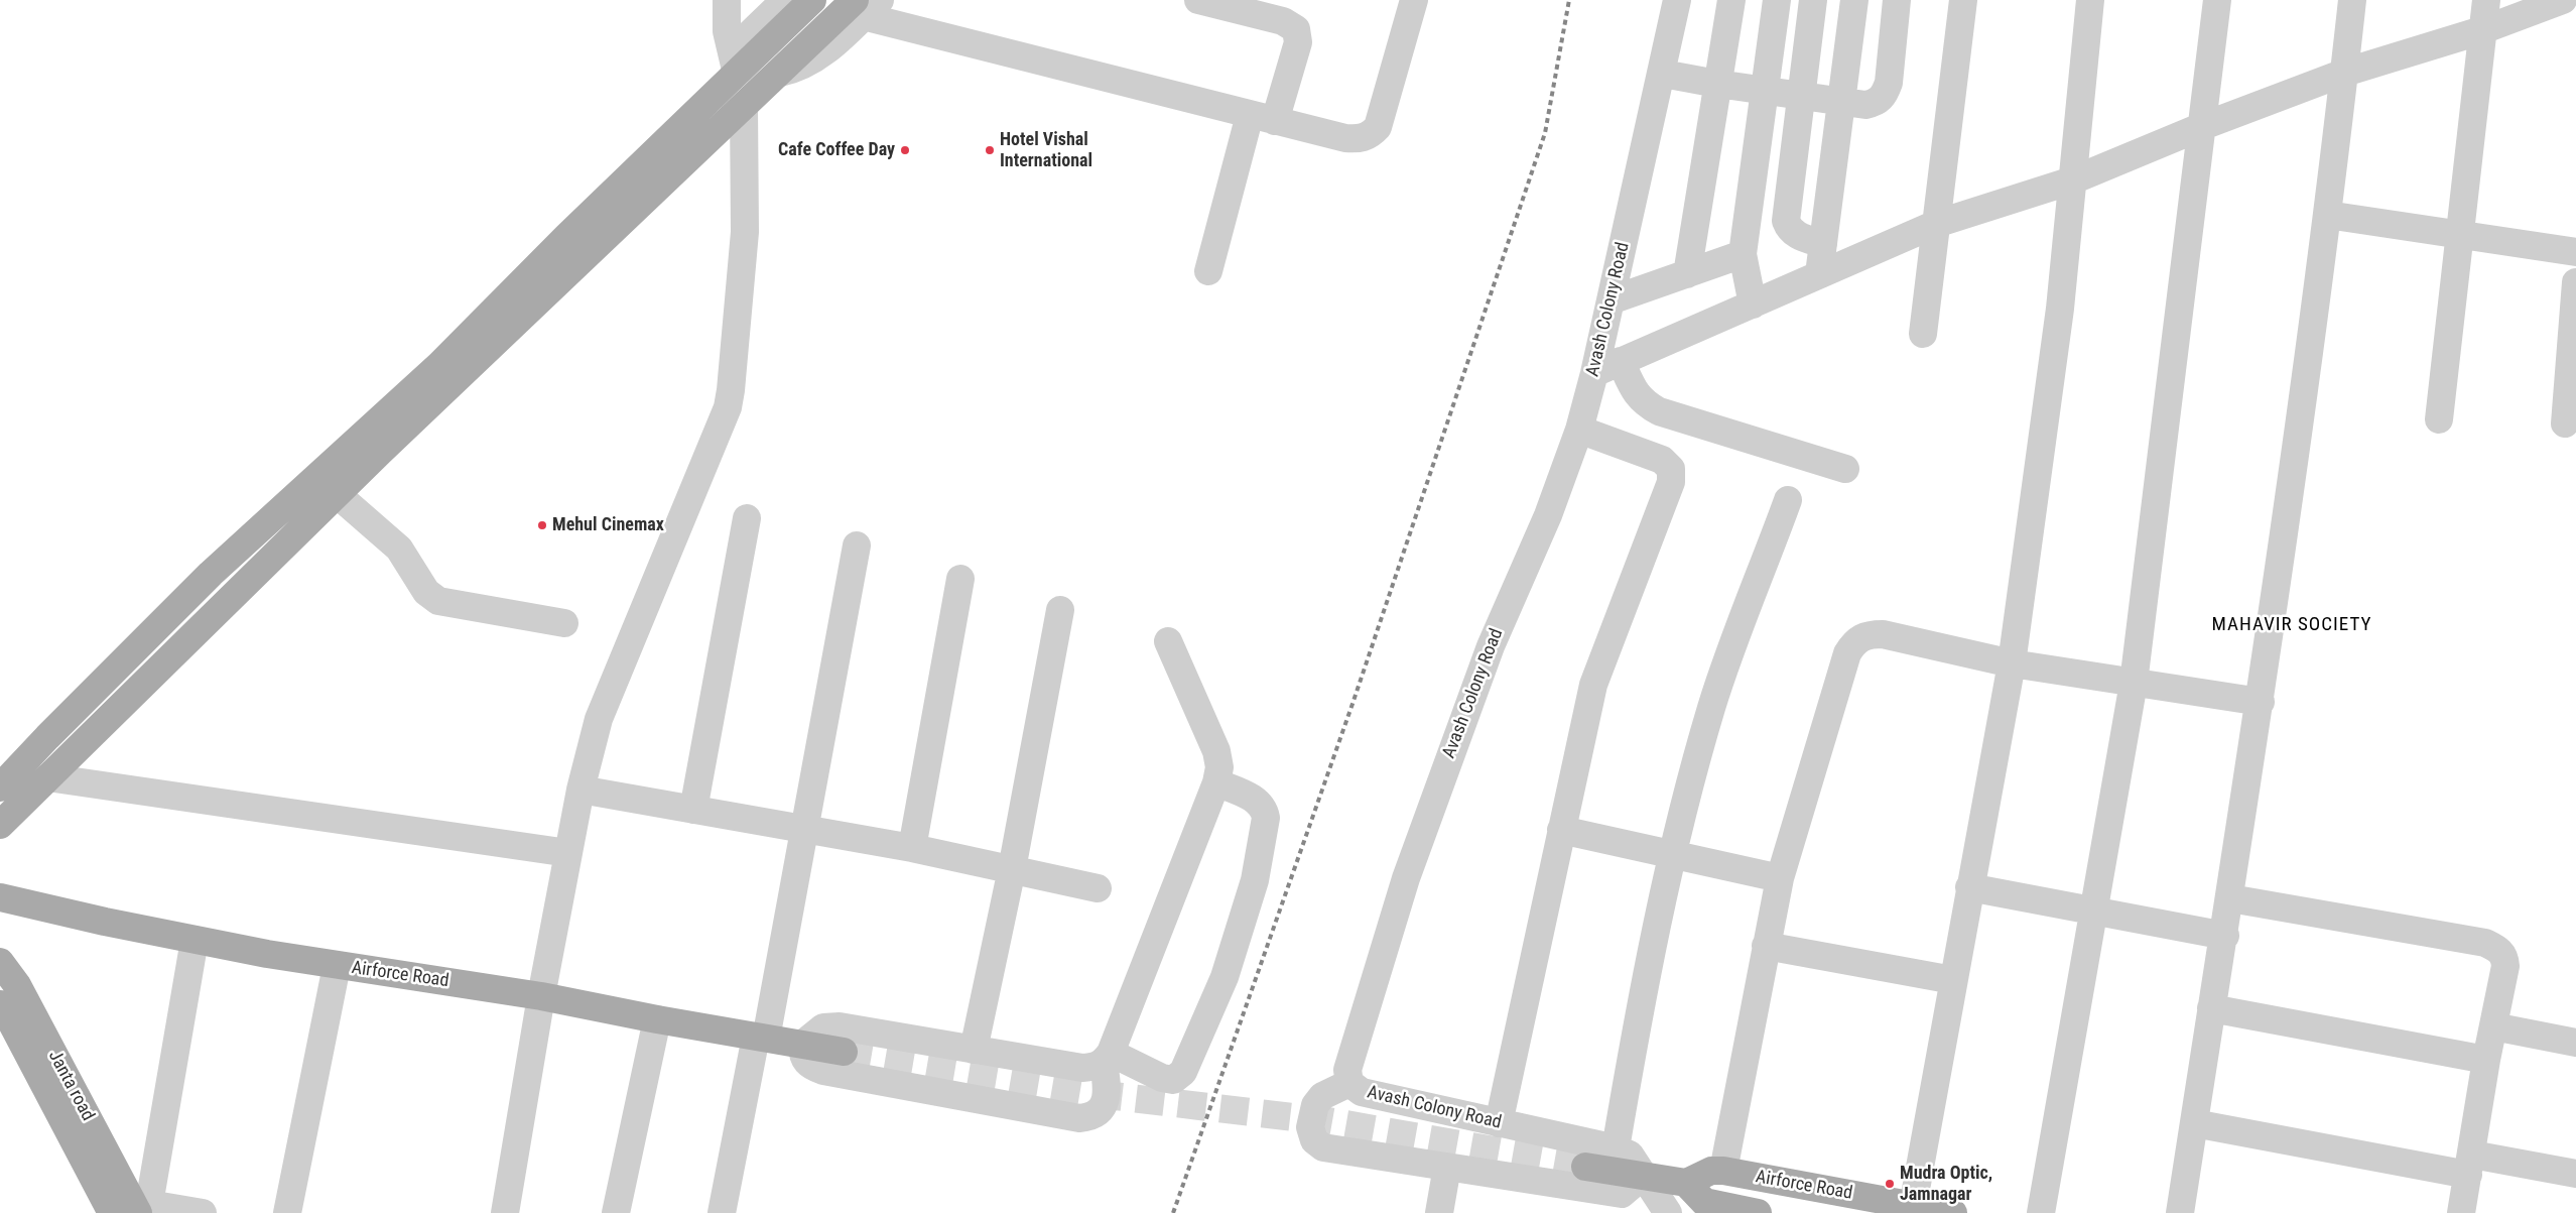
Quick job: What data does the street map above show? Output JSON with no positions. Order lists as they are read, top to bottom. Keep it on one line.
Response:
{"streets":{"main road":["Airforce Road","Janta road"],"street":["Avash Colony Road"]},"districts":["MAHAVIR SOCIETY"],"places":["Cafe Coffee Day","Hotel Vishal International","Mehul Cinemax","Mudra Optic, Jamnagar"]}
